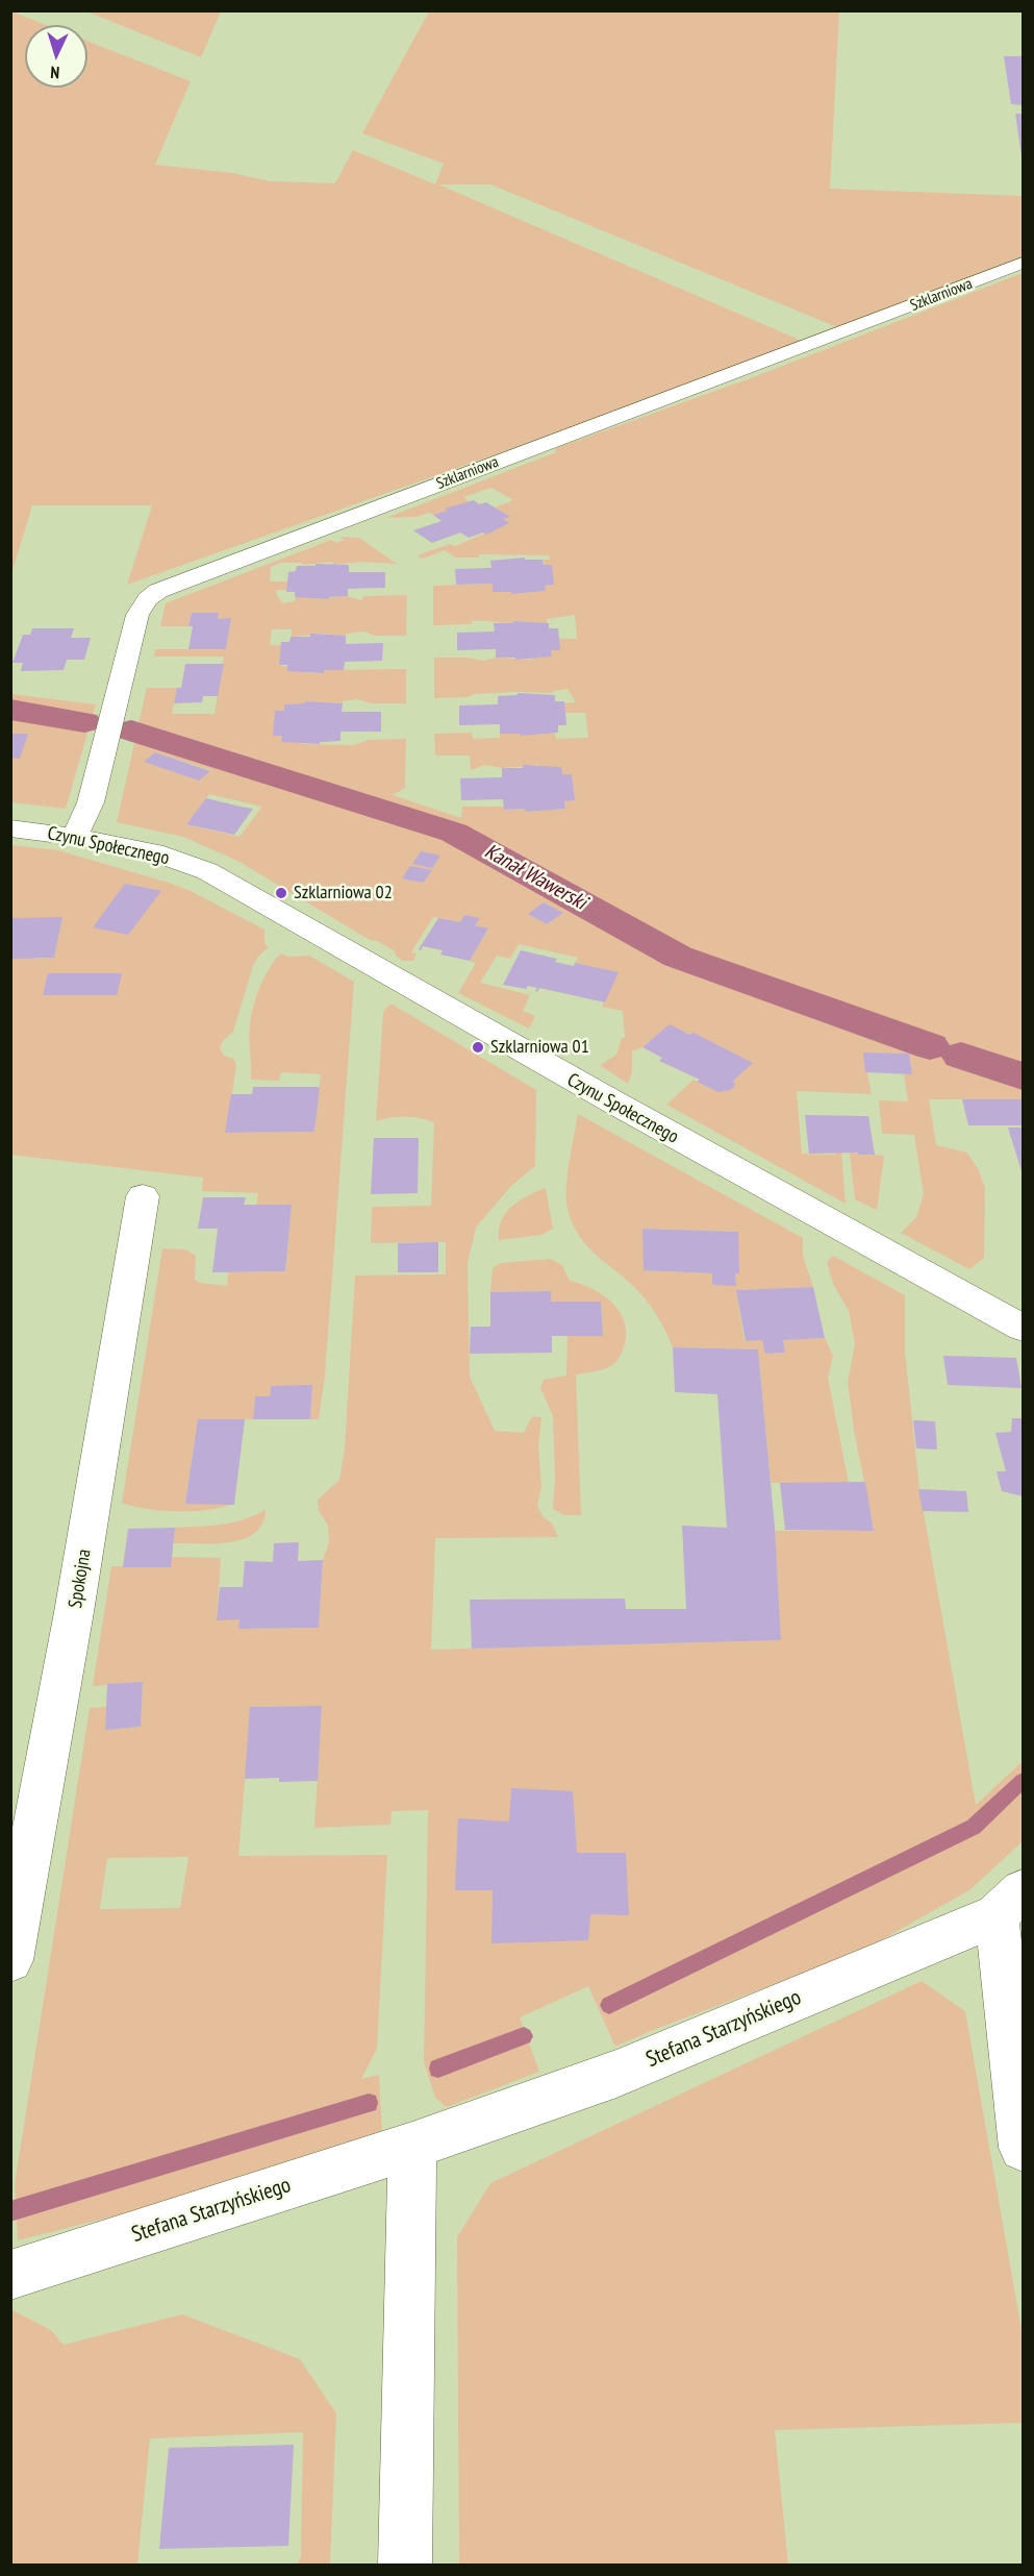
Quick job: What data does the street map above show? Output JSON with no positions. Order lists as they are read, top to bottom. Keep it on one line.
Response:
{"streets":{"street":["Szklarniowa","Czynu Społecznego","Spokojna","Stefana Starzyńskiego"]},"crossings":[["Szklarniowa","Czynu Społecznego"]],"water":["Kanał Wawerski"],"places":["Szklarniowa 02","Szklarniowa 01"],"north":"bottom"}
